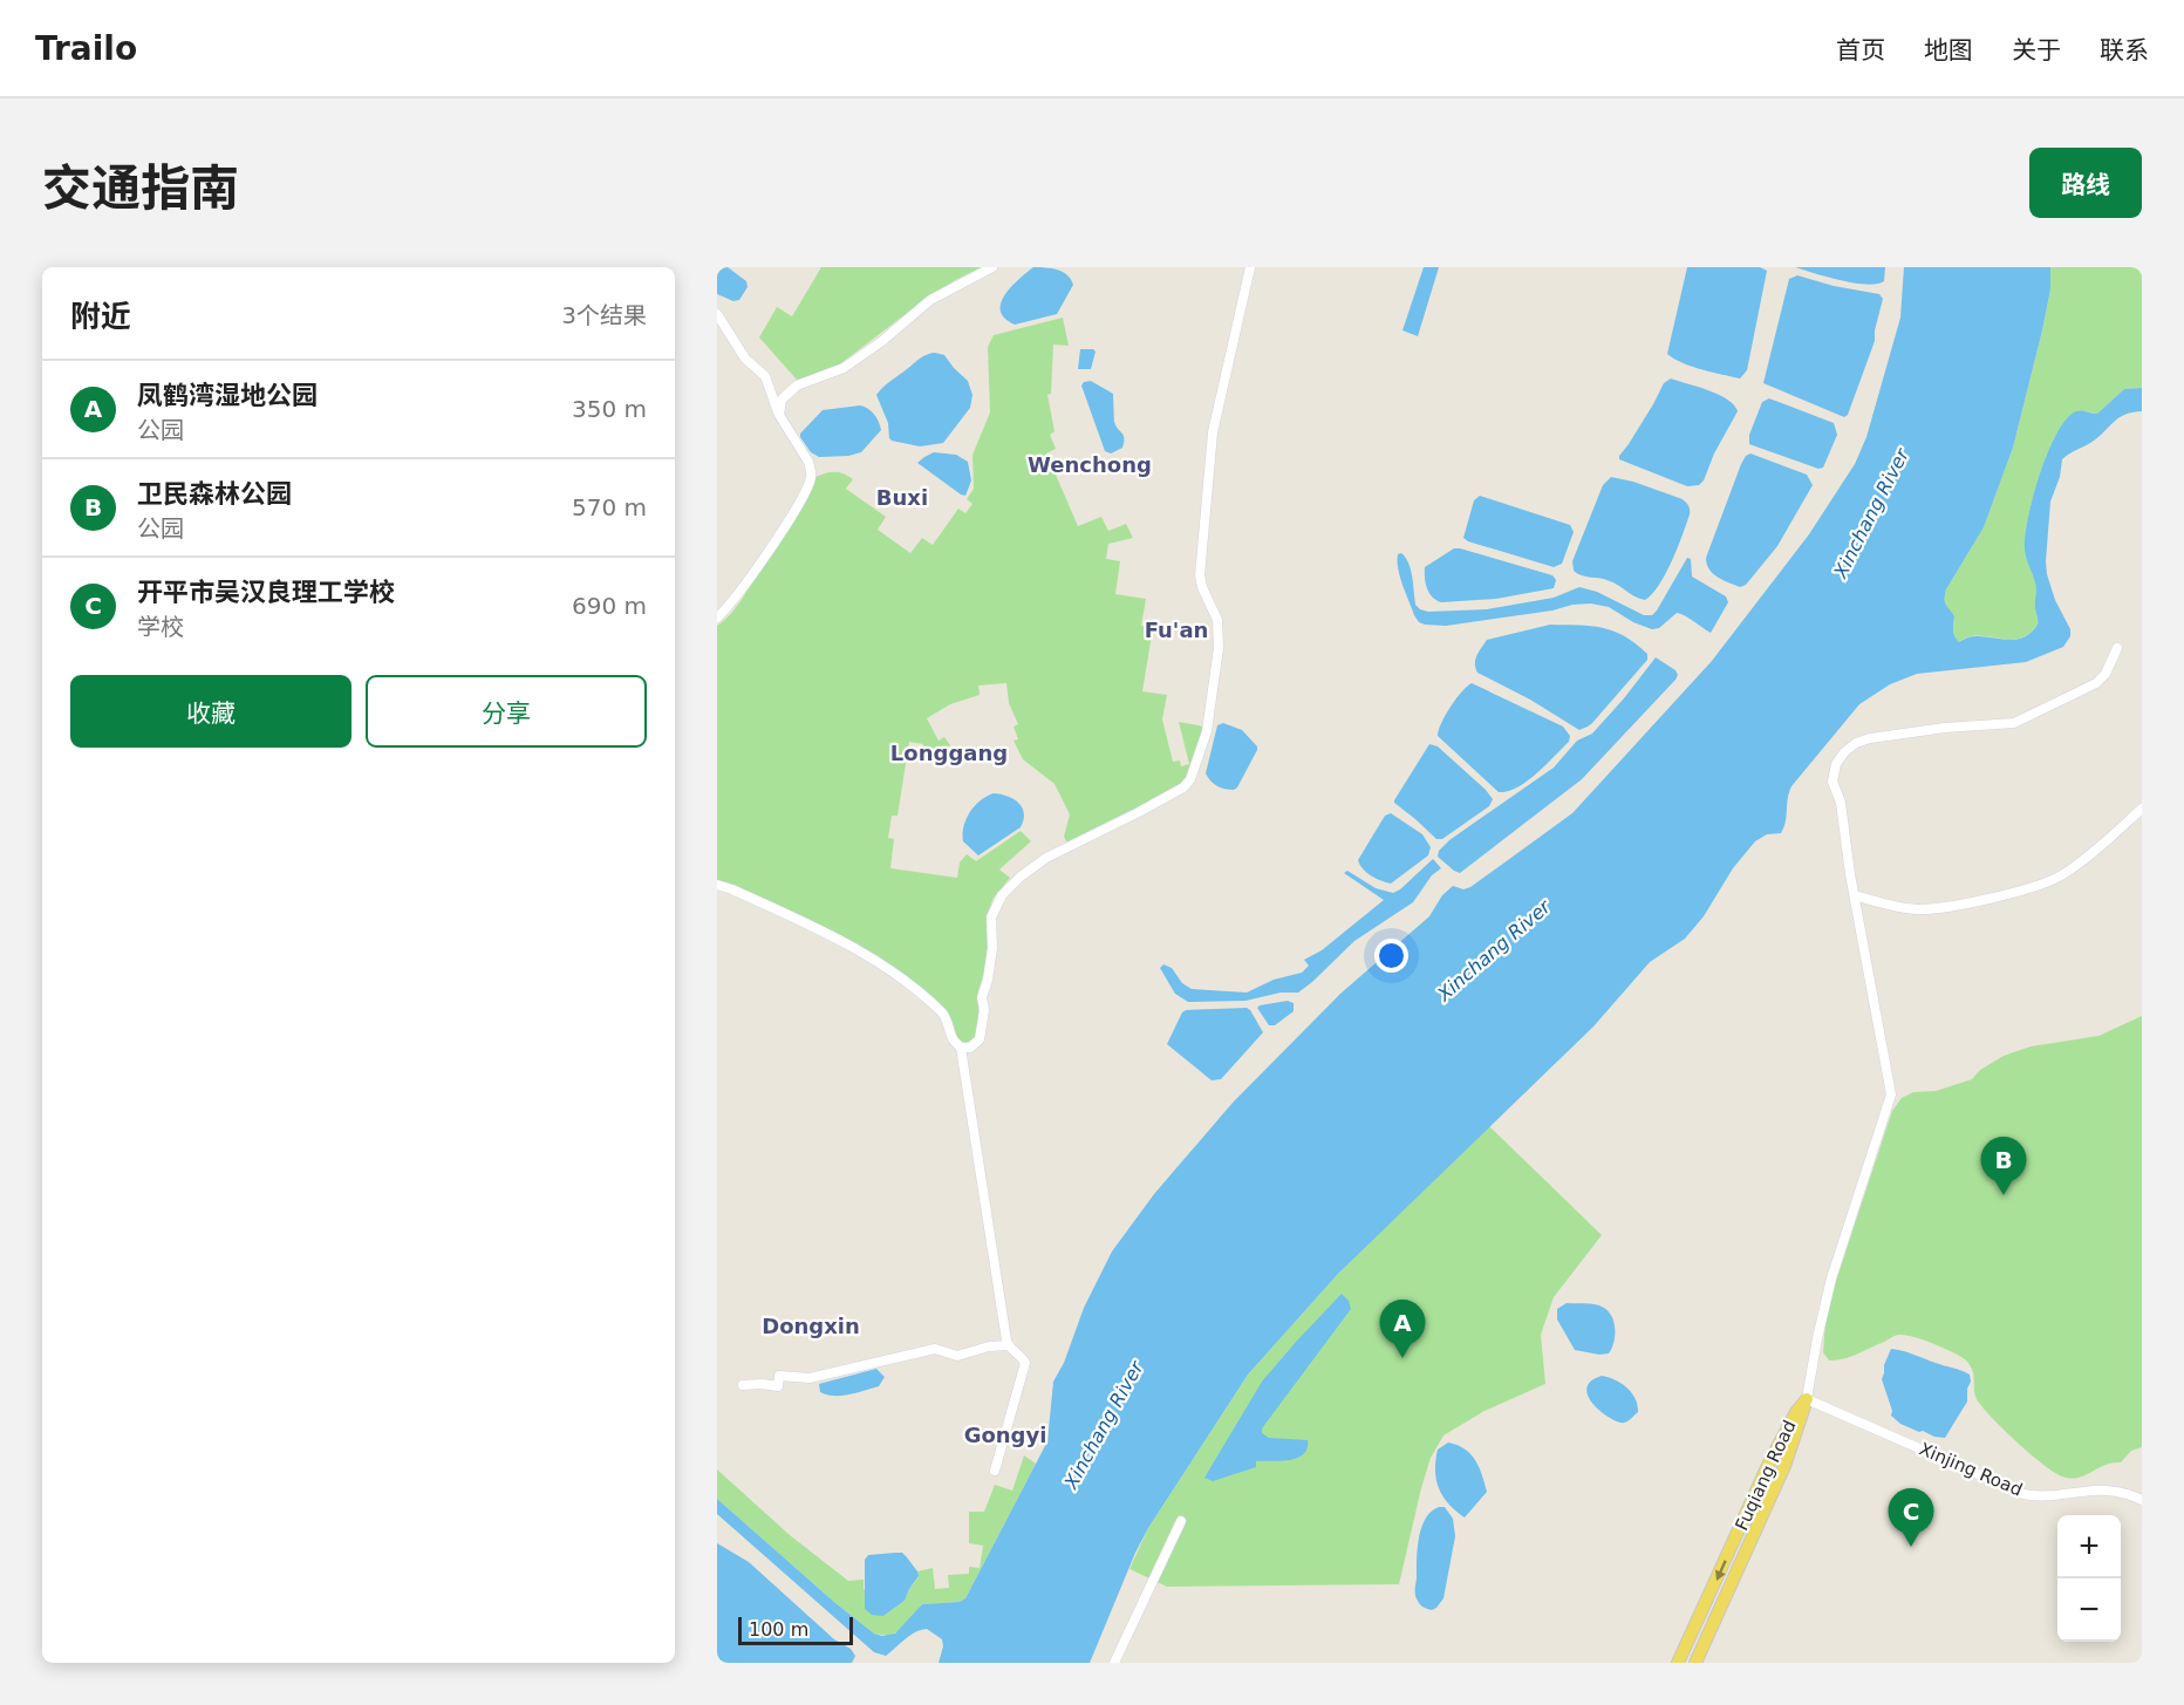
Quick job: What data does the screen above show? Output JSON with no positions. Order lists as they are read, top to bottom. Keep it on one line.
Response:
{"streets":{"main road":["Fuqiang Road"],"street":["Xinjing Road"]},"crossings":[["Xinjing Road","Fuqiang Road"]],"districts":["Wenchong","Buxi","Fu'an","Longgang","Dongxin","Gongyi"],"water":["Xinchang River"],"scale_bar":"100 m","page":{"header":"Trailo","nav":["首页","地图","关于","联系"],"title":"交通指南","buttons":["路线",["收藏","分享"]],"heading":["附近","3个结果"],"list":[{"mark":"A","name":"凤鹤湾湿地公园","note":"公园","value":"350 m"},{"mark":"B","name":"卫民森林公园","note":"公园","value":"570 m"},{"mark":"C","name":"开平市吴汉良理工学校","note":"学校","value":"690 m"}],"pins":["B","A","C"],"map_buttons":["+","−"],"scale":"100 m"}}
